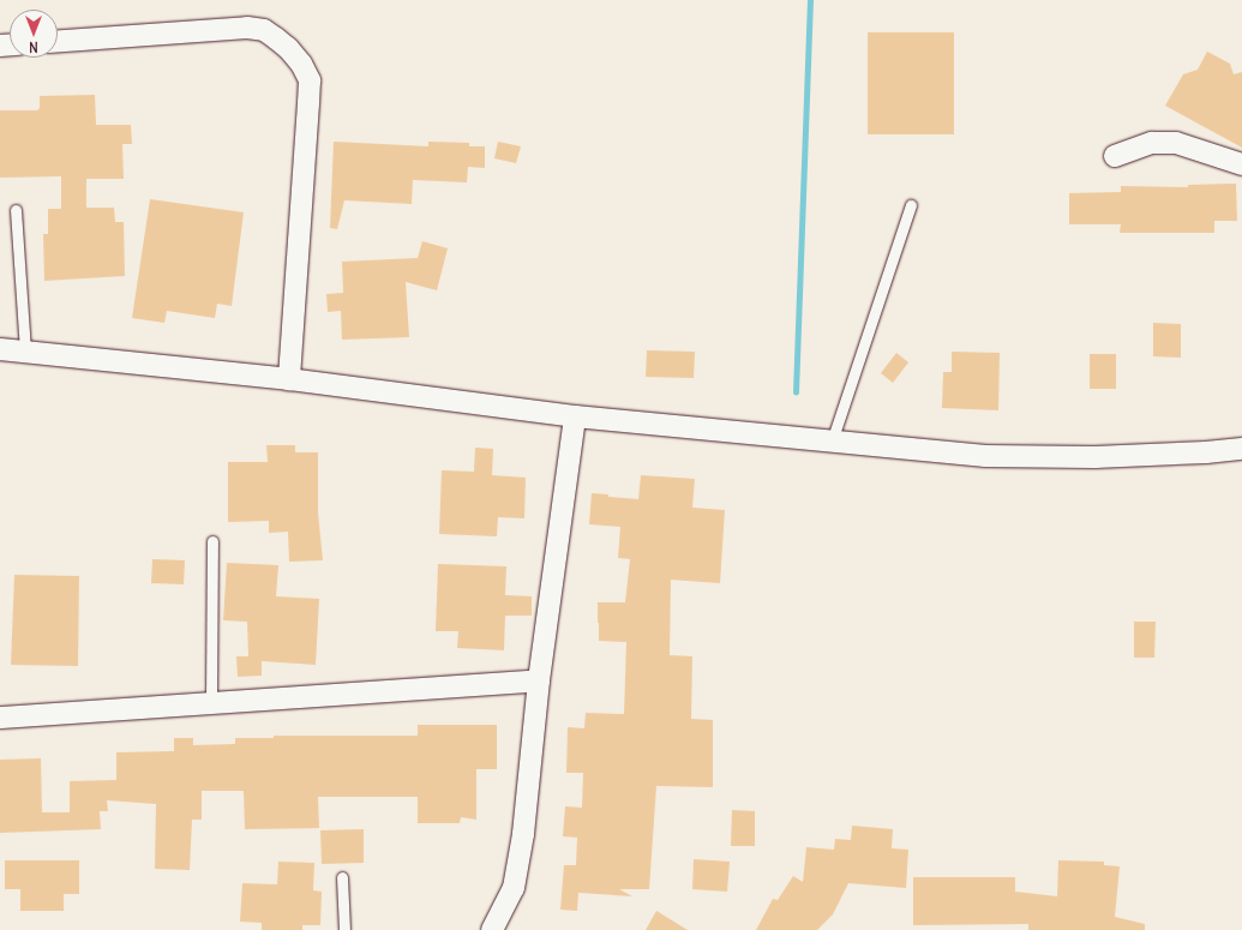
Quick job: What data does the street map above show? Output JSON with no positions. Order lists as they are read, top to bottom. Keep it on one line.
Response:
{"north":"bottom"}
